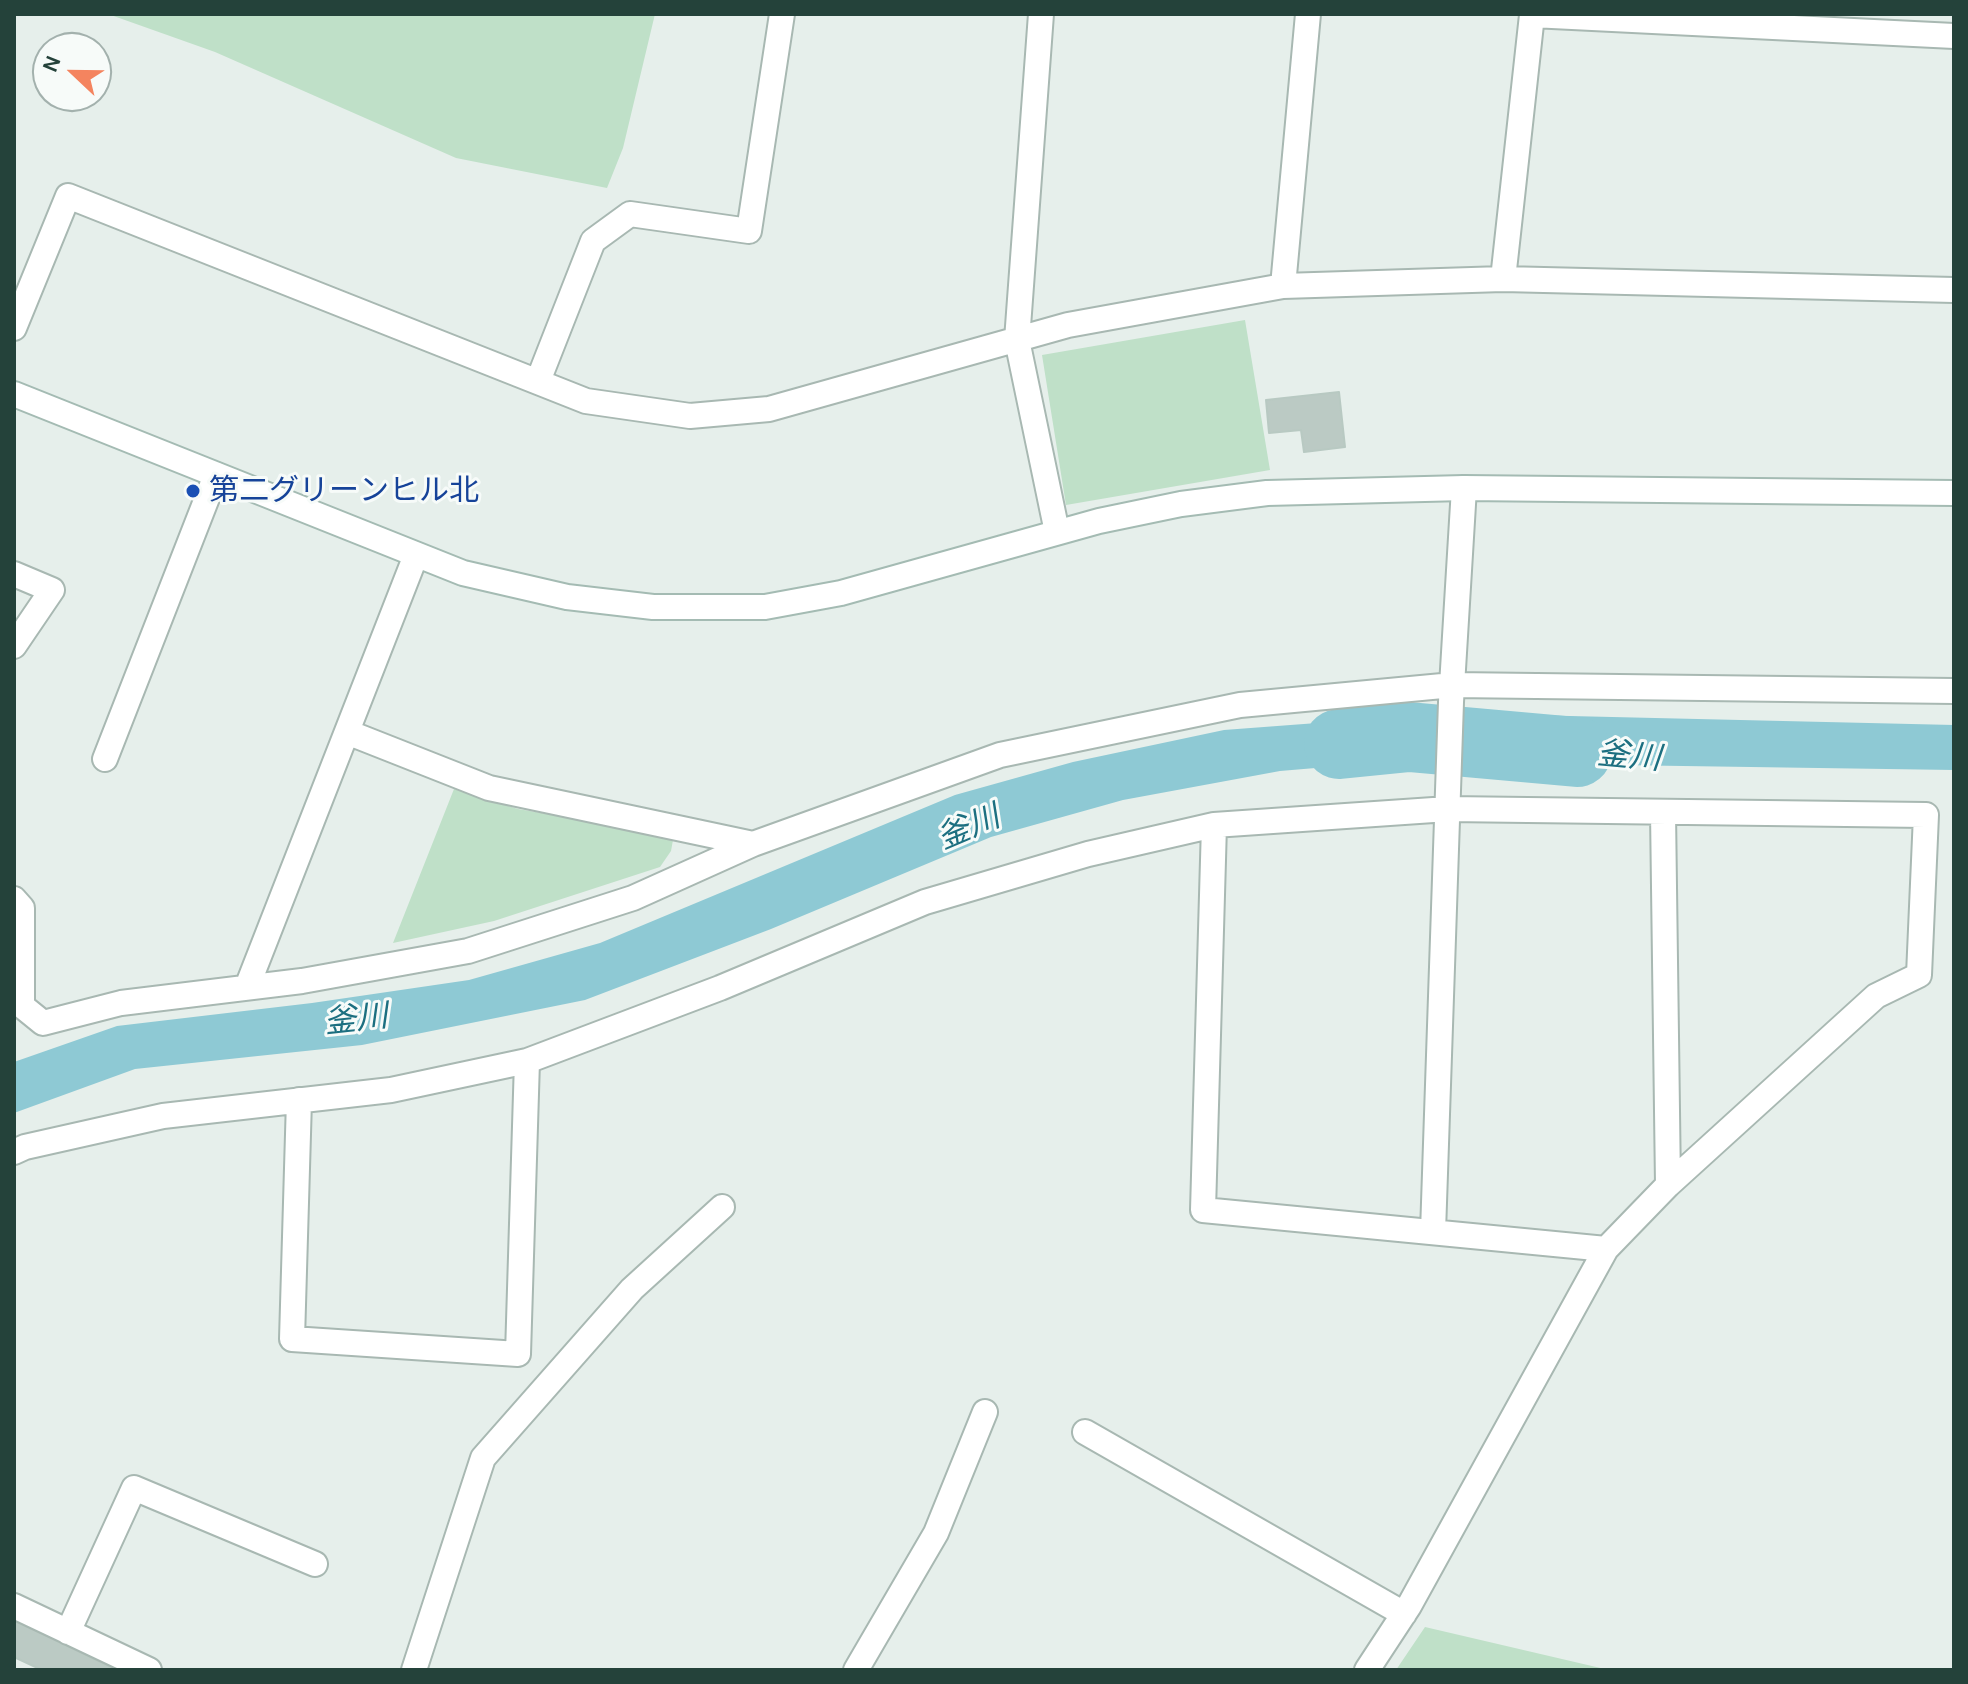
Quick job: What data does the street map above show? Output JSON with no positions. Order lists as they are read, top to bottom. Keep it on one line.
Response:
{"water":["釜川"],"places":["第二グリーンヒル北"],"north":"left"}
